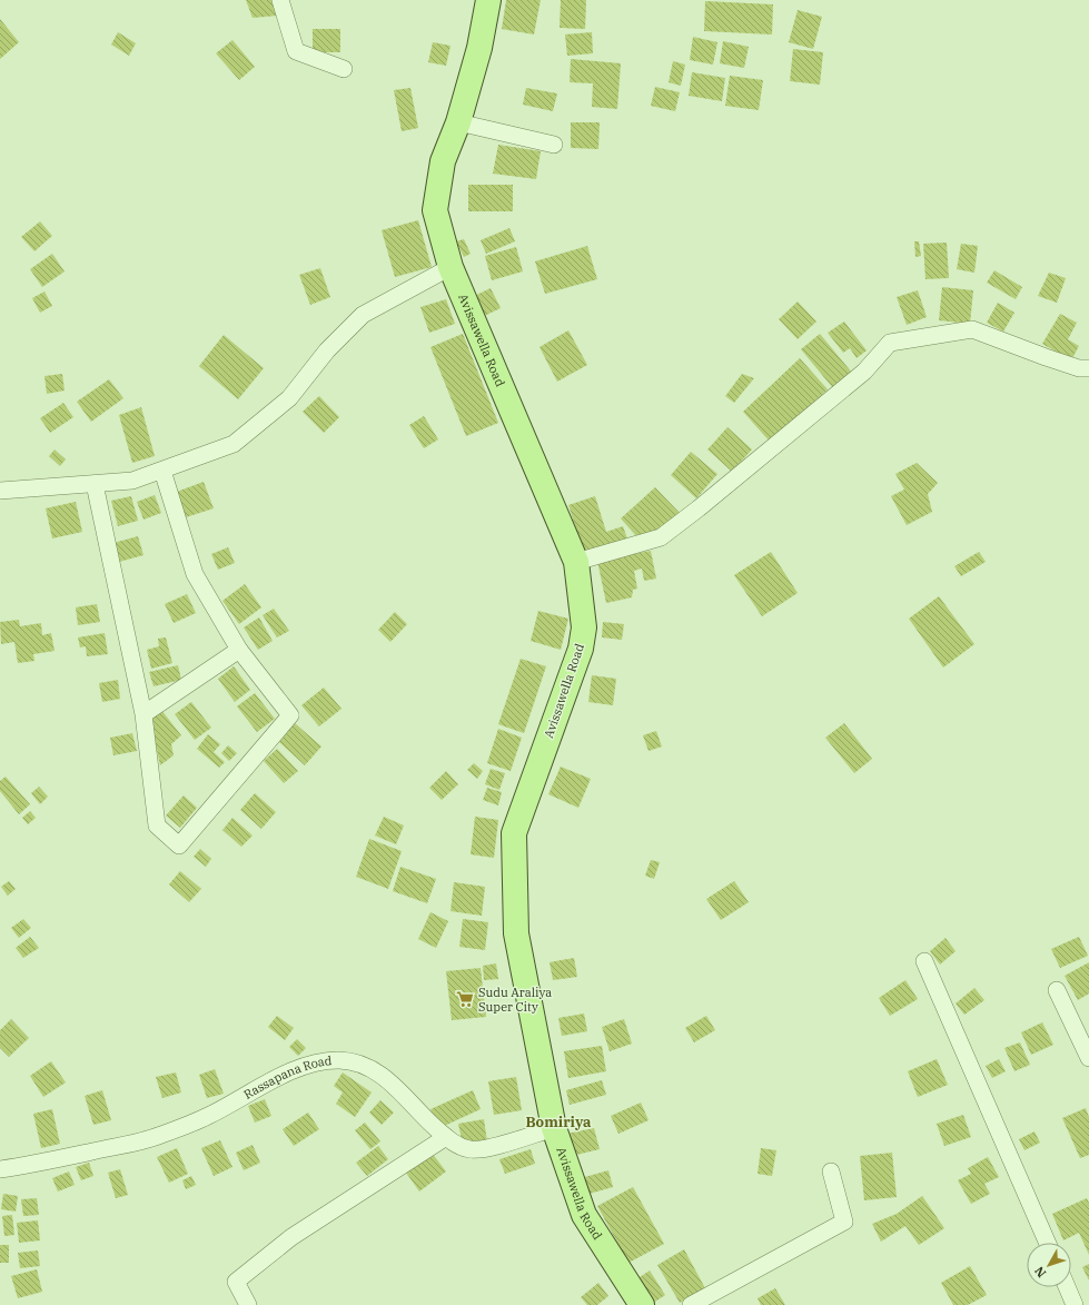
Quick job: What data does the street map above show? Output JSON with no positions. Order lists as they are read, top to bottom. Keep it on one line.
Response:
{"streets":{"main road":["Avissawella Road"],"street":["Rassapana Road"]},"crossings":[["Avissawella Road","Rassapana Road"]],"districts":["Bomiriya"],"places":{"supermarket":["Sudu Araliya Super City"]},"north":"bottom left"}
